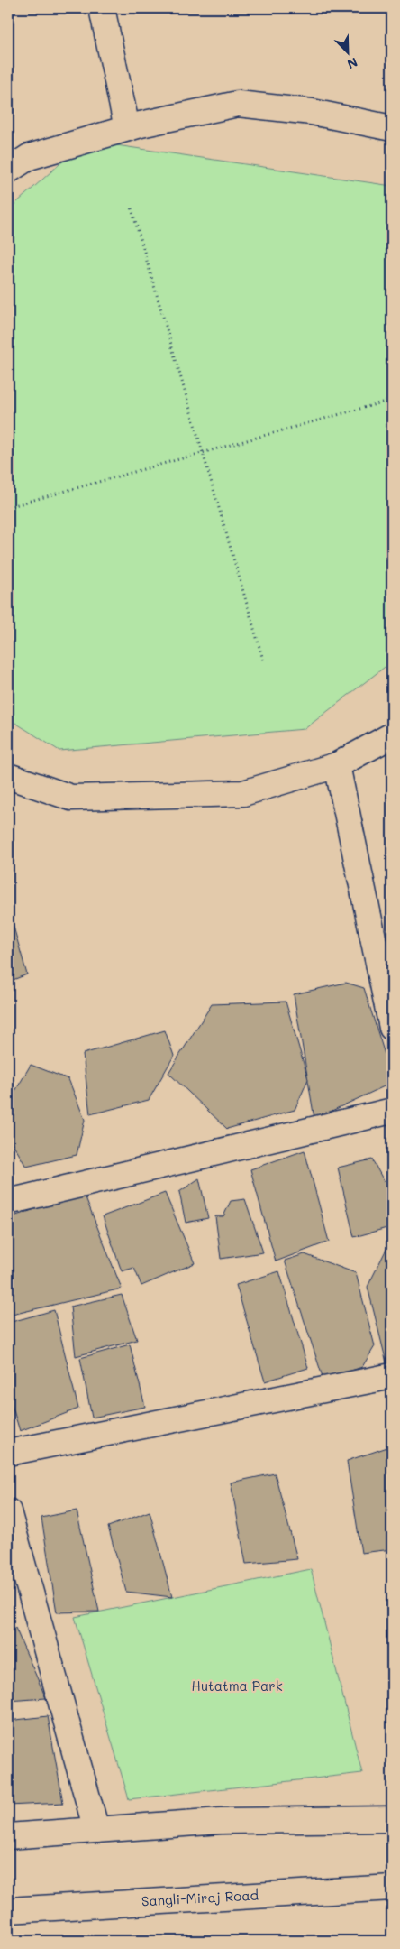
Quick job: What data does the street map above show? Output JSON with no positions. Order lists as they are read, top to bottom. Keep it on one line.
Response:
{"streets":{"main road":["Sangli-Miraj Road"]},"parks":["Hutatma Park"],"north":"bottom right"}
